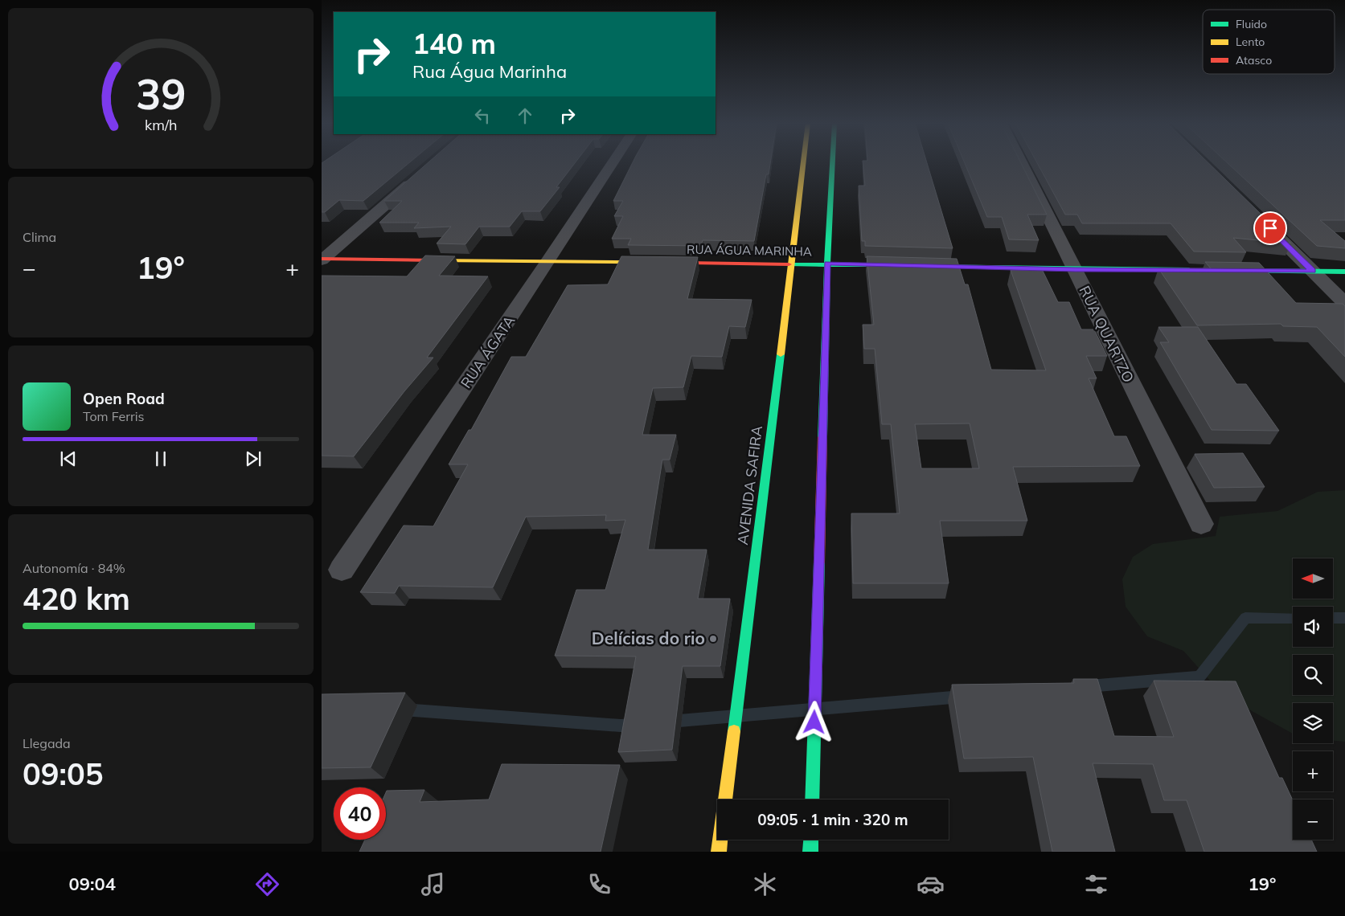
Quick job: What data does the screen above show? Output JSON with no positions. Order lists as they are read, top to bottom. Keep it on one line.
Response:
{"streets":{"street":["RUA ÁGUA MARINHA","RUA QUARTZO","RUA ÁGATA","AVENIDA SAFIRA"]},"crossings":[["RUA ÁGUA MARINHA","RUA ÁGATA"],["RUA ÁGUA MARINHA","AVENIDA SAFIRA"]],"places":["Delícias do rio"],"legend":["Fluido","Lento","Atasco"],"north":"left","page":{"turn":["140 m","Rua Água Marinha"],"tile":["Clima",["Autonomía · 84%","420 km"],["Llegada","09:05"]],"heat":["−","19°","+"],"song":["Open Road","Tom Ferris"],"map_buttons":["+","−"],"limit":"40","trip":"09:05 · 1 min · 320 m","tabs":["09:04","19°"],"gauge":["39","km/h"]}}
